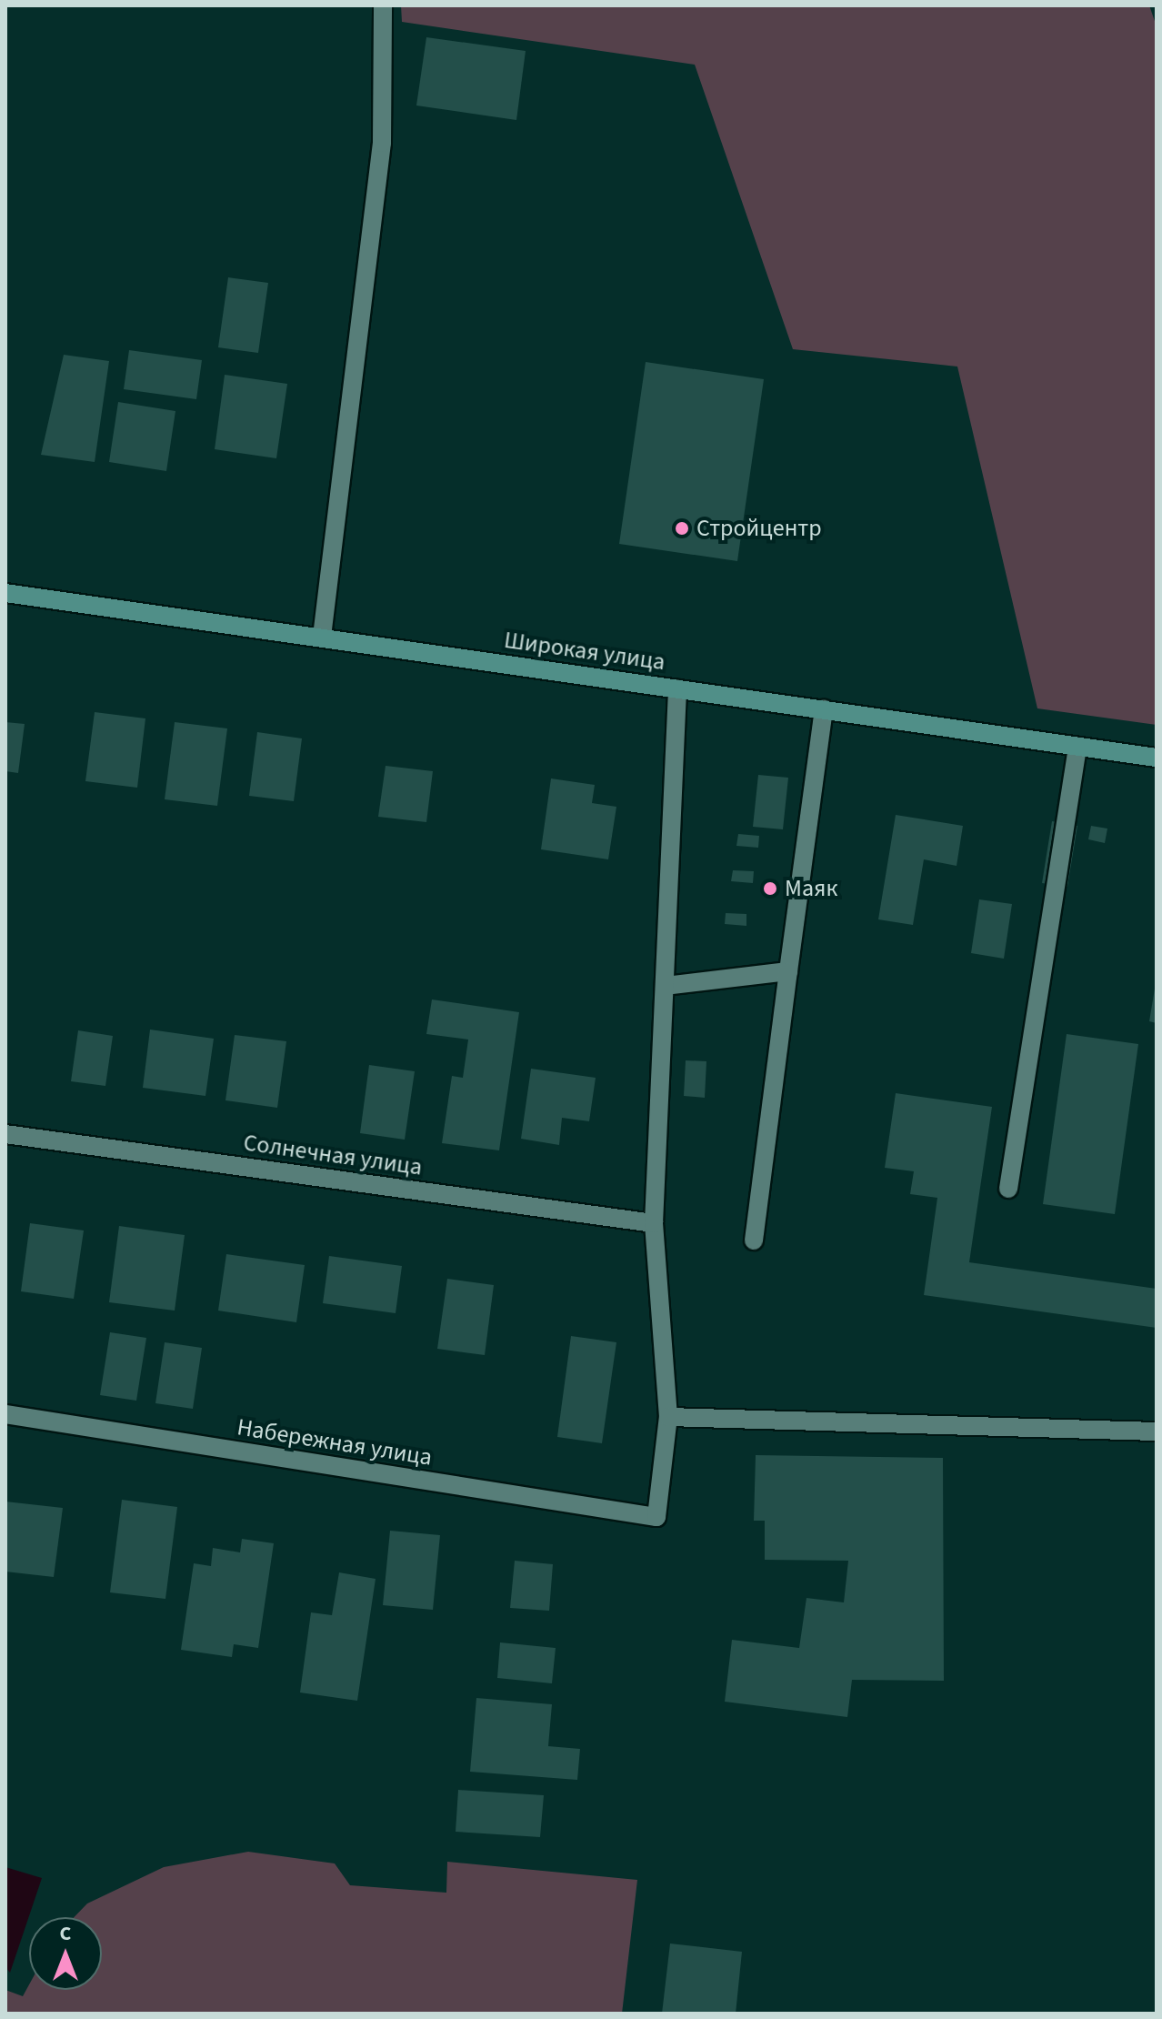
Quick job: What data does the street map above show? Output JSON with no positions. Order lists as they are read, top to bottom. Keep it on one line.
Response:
{"streets":{"street":["Широкая улица","Солнечная улица","Набережная улица"]},"places":["Стройцентр","Маяк"],"north":"top"}
